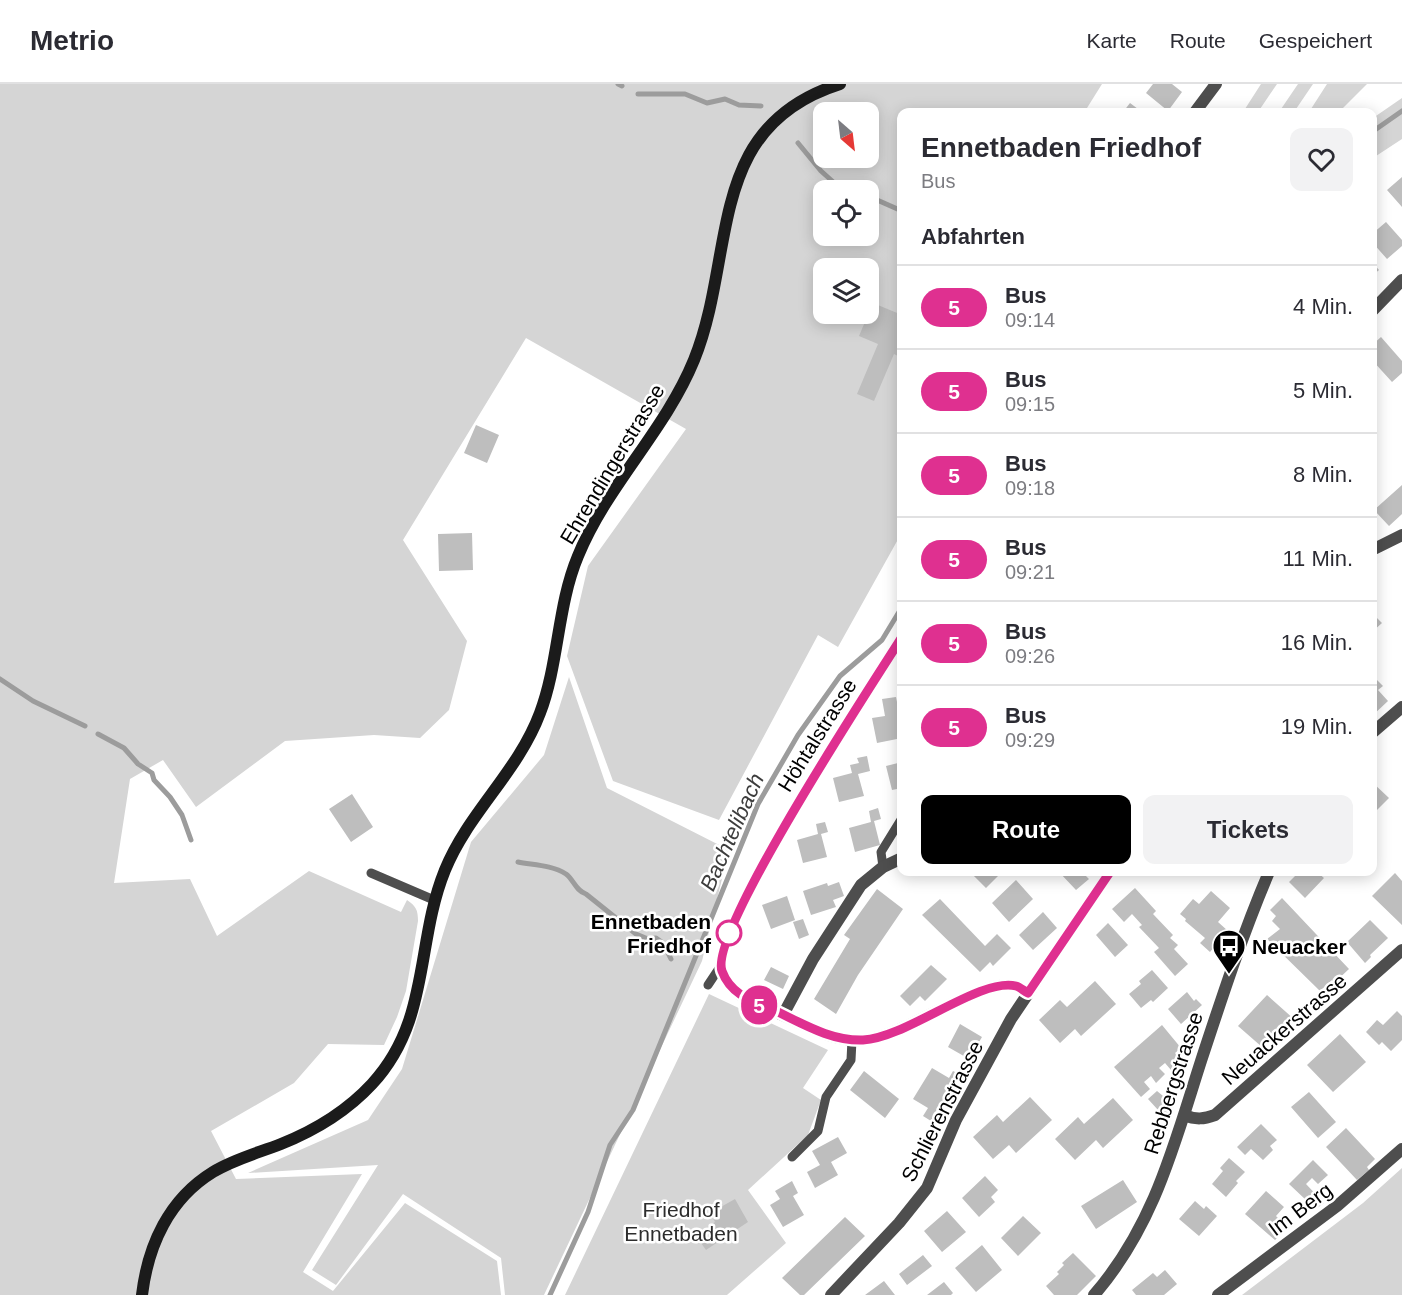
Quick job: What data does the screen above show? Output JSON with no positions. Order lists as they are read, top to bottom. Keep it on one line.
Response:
{"streets":{"main road":["Ehrendingerstrasse"],"street":["Höhtalstrasse","Neuackerstrasse","Rebbergstrasse","Schlierenstrasse","Im Berg"]},"crossings":[["Neuackerstrasse","Rebbergstrasse"]],"water":["Bachtelibach"],"parks":["Friedhof Ennetbaden"],"places":{"other":["Ennetbaden Friedhof"],"bus stop":["Neuacker"]},"lines":["bus line 5"],"north":"bottom right","page":{"header":"Metrio","nav":["Karte","Route","Gespeichert"],"on_map":"5","heading":[["Ennetbaden Friedhof","Bus"],"Abfahrten"],"list":[{"mark":"5","name":"Bus","note":"09:14","value":"4 Min."},{"mark":"5","name":"Bus","note":"09:15","value":"5 Min."},{"mark":"5","name":"Bus","note":"09:18","value":"8 Min."},{"mark":"5","name":"Bus","note":"09:21","value":"11 Min."},{"mark":"5","name":"Bus","note":"09:26","value":"16 Min."},{"mark":"5","name":"Bus","note":"09:29","value":"19 Min."}],"buttons":["Route","Tickets"]}}
